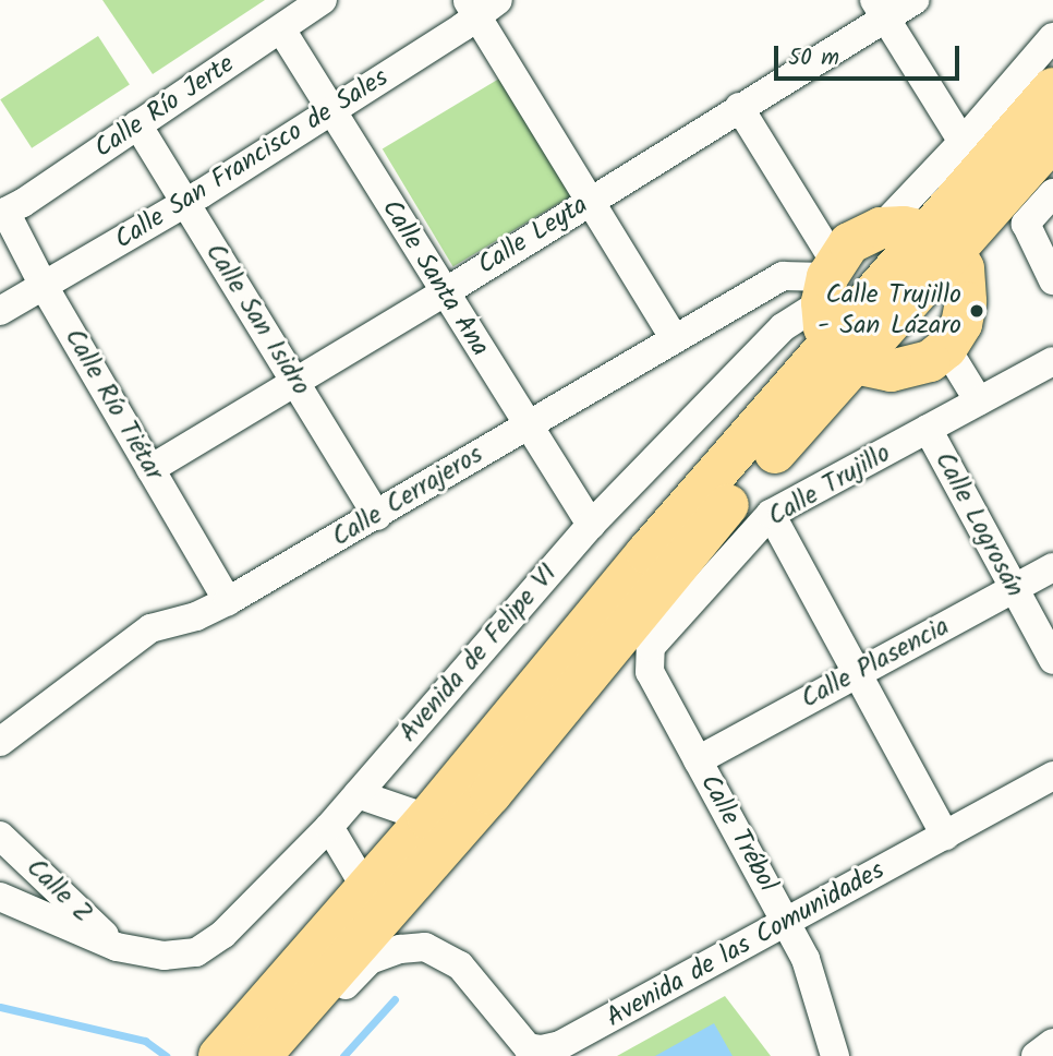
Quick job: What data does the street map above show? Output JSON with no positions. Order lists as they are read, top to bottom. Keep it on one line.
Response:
{"streets":{"street":["Calle Río Jerte","Calle San Francisco de Sales","Calle Leyta","Calle Santa Ana","Calle San Isidro","Calle Río Tiétar","Calle Trujillo","Calle Cerrajeros","Calle Logrosán","Avenida de Felipe VI","Calle Plasencia","Calle Trébol","Calle Z","Avenida de las Comunidades"]},"crossings":[["Calle Río Jerte","Calle Santa Ana"],["Calle Río Jerte","Calle San Isidro"],["Calle Río Jerte","Calle Río Tiétar"],["Calle San Francisco de Sales","Calle Santa Ana"],["Calle San Francisco de Sales","Calle San Isidro"],["Calle San Francisco de Sales","Calle Río Tiétar"],["Calle Leyta","Calle Santa Ana"],["Calle Leyta","Calle San Isidro"],["Calle Leyta","Calle Río Tiétar"],["Calle Santa Ana","Calle Cerrajeros"],["Calle Santa Ana","Avenida de Felipe VI"],["Calle San Isidro","Calle Cerrajeros"],["Calle Río Tiétar","Calle Cerrajeros"],["Calle Trujillo","Calle Logrosán"],["Calle Trujillo","Calle Trébol"],["Calle Cerrajeros","Avenida de Felipe VI"],["Calle Logrosán","Calle Plasencia"],["Avenida de Felipe VI","Calle Z"],["Calle Plasencia","Calle Trébol"],["Calle Trébol","Avenida de las Comunidades"]],"places":["Calle Trujillo - San Lázaro"],"scale_bar":"50 m"}
